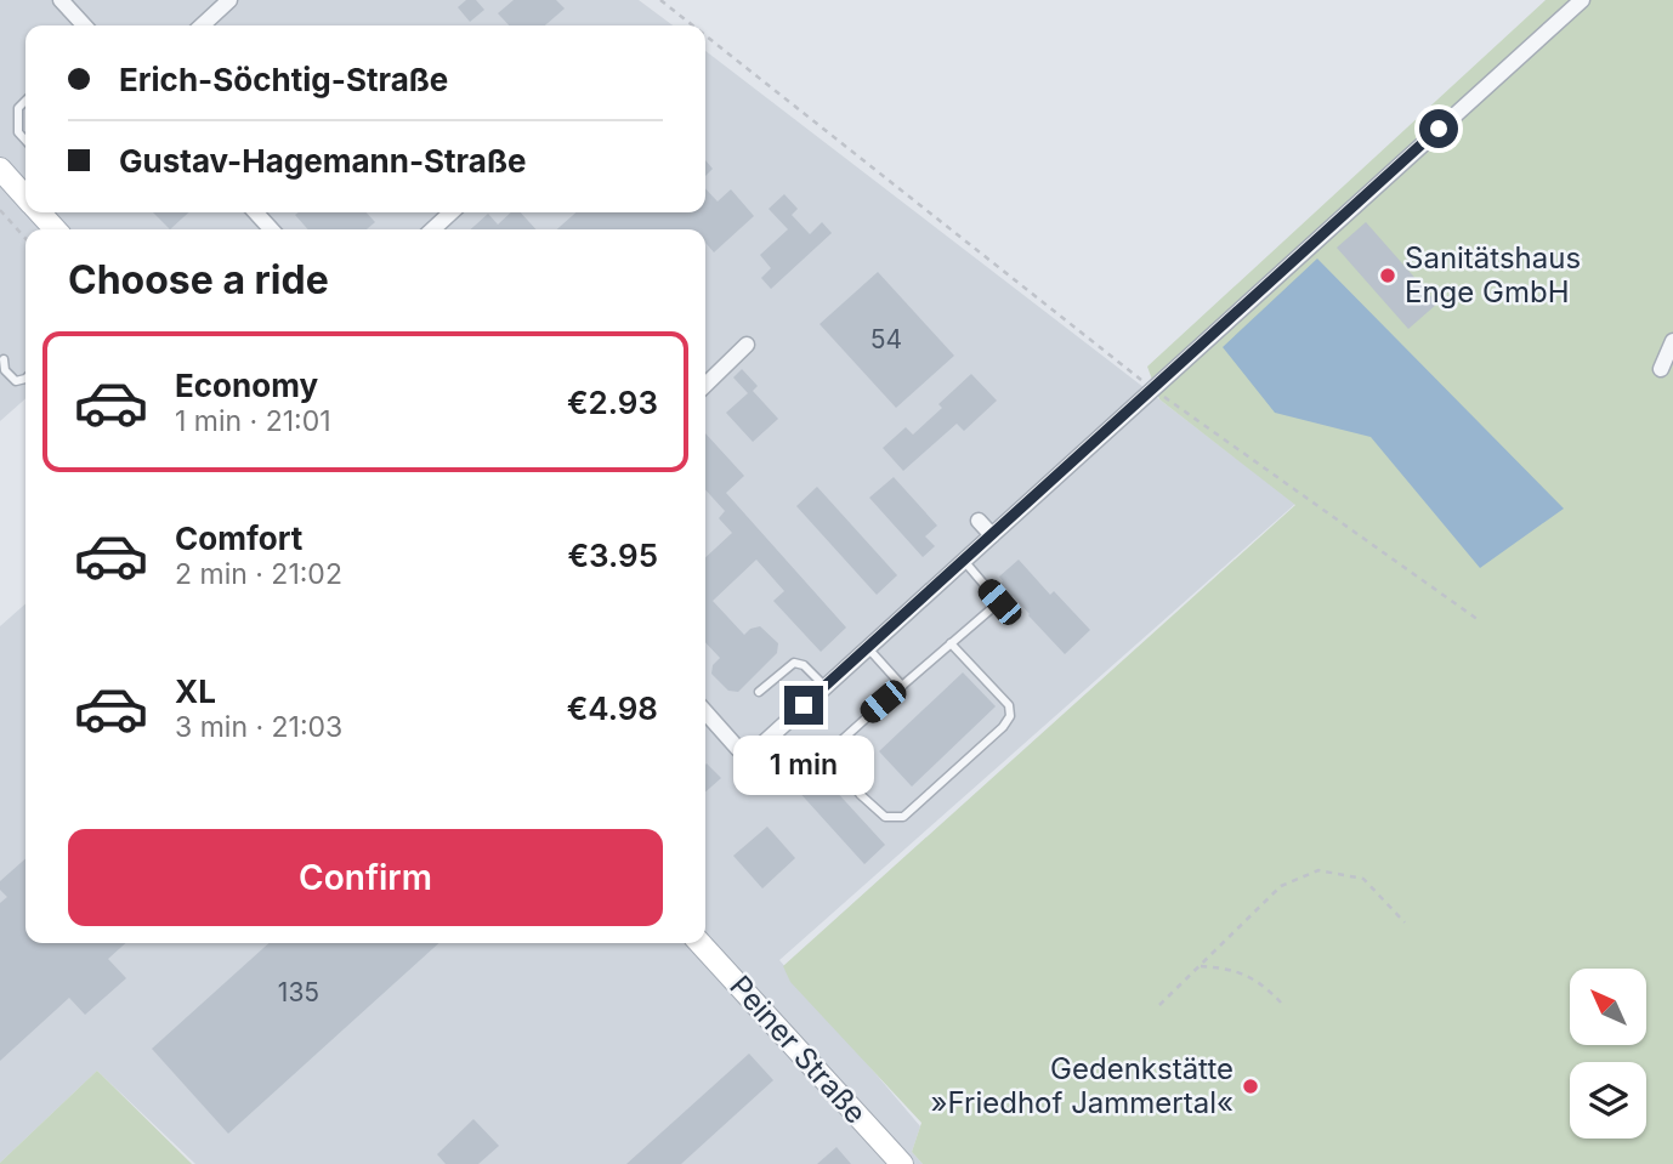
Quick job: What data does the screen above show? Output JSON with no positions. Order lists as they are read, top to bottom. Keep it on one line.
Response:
{"streets":{"main road":["Peiner Straße"]},"places":["Sanitätshaus Enge GmbH","Gedenkstätte »Friedhof Jammertal«"],"house_numbers":["54","135"],"north":"top left","page":{"banner":["Erich-Söchtig-Straße","Gustav-Hagemann-Straße"],"heading":"Choose a ride","list":[{"name":"Economy","note":"1 min · 21:01","value":"€2.93"},{"name":"Comfort","note":"2 min · 21:02","value":"€3.95"},{"name":"XL","note":"3 min · 21:03","value":"€4.98"}],"bubble":"1 min","buttons":"Confirm"}}
